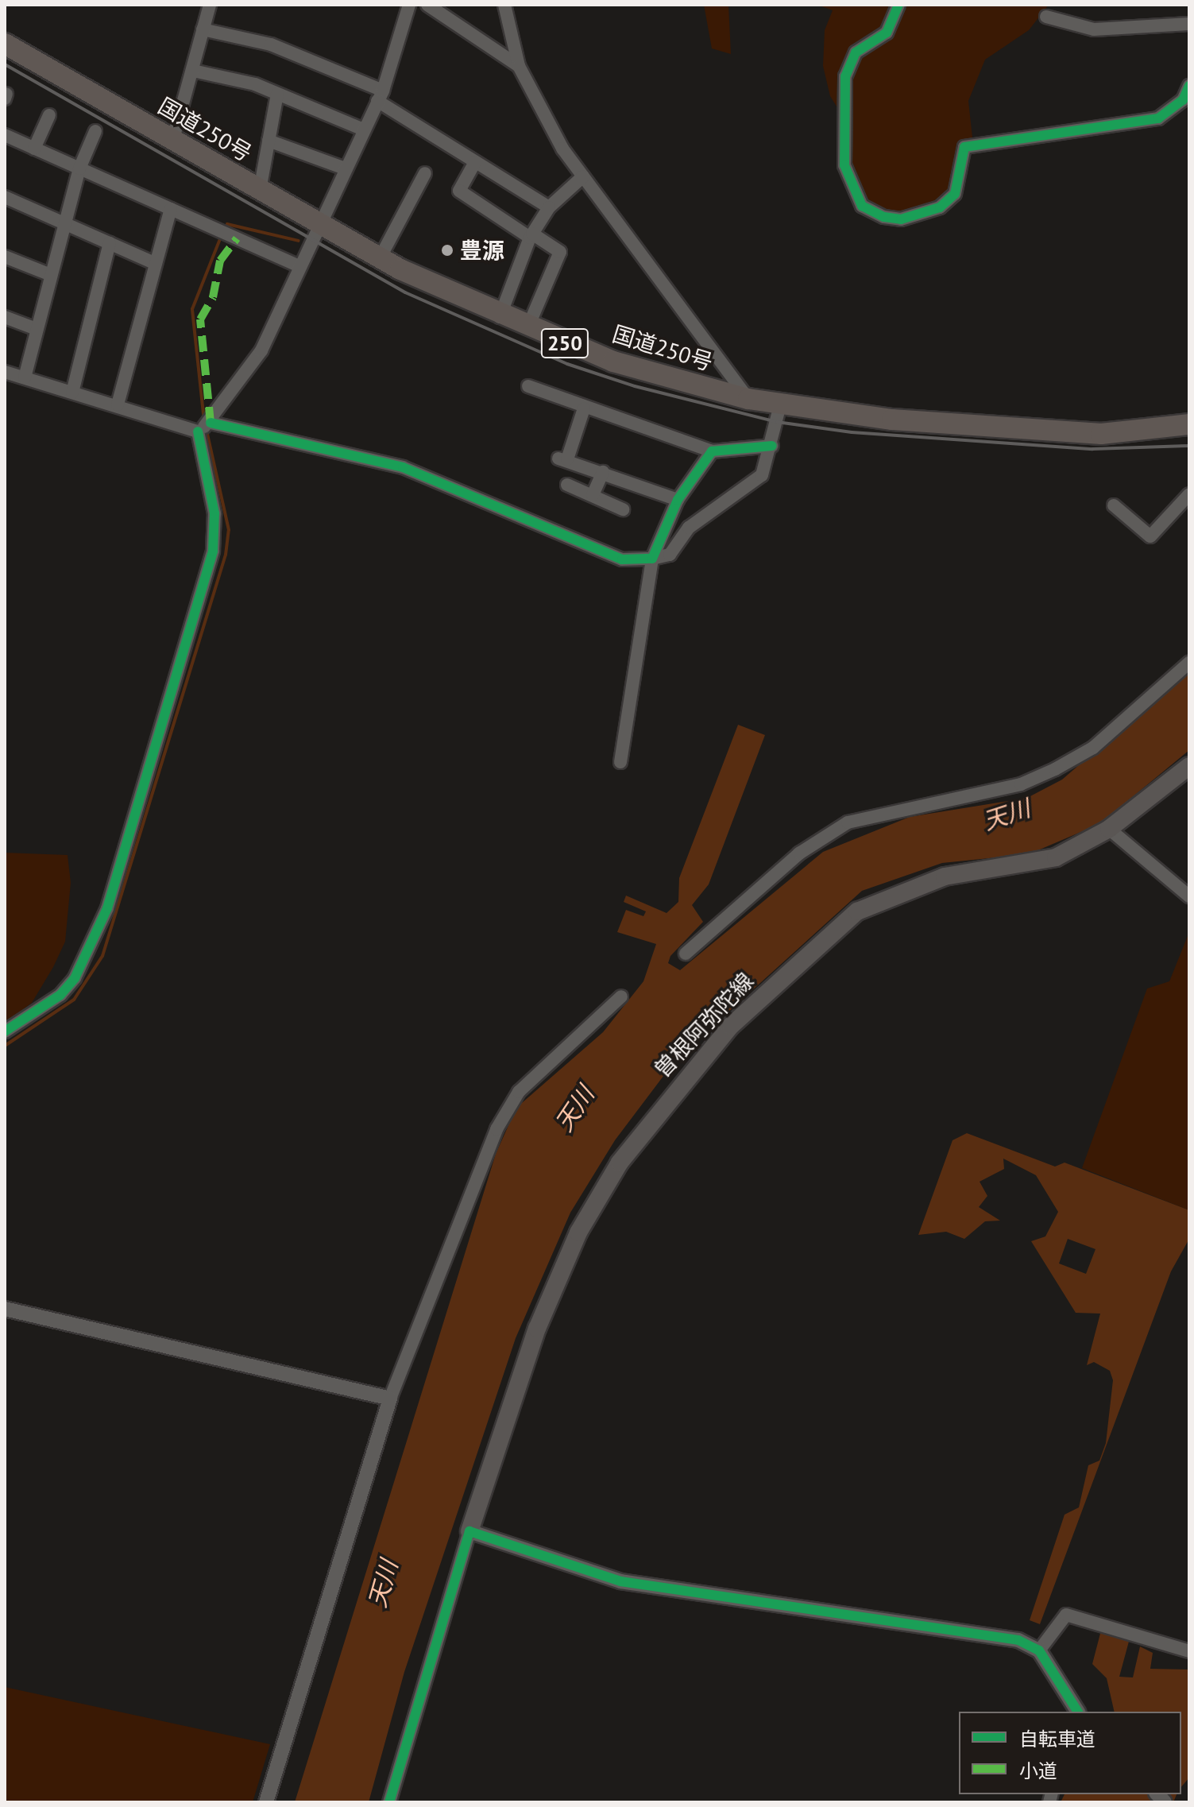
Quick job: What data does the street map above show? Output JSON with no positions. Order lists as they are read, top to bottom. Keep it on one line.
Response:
{"streets":{"highway":["国道250号","250"],"main road":["曽根阿弥陀線"]},"water":["天川"],"places":["豊源"],"legend":["自転車道","小道"]}
